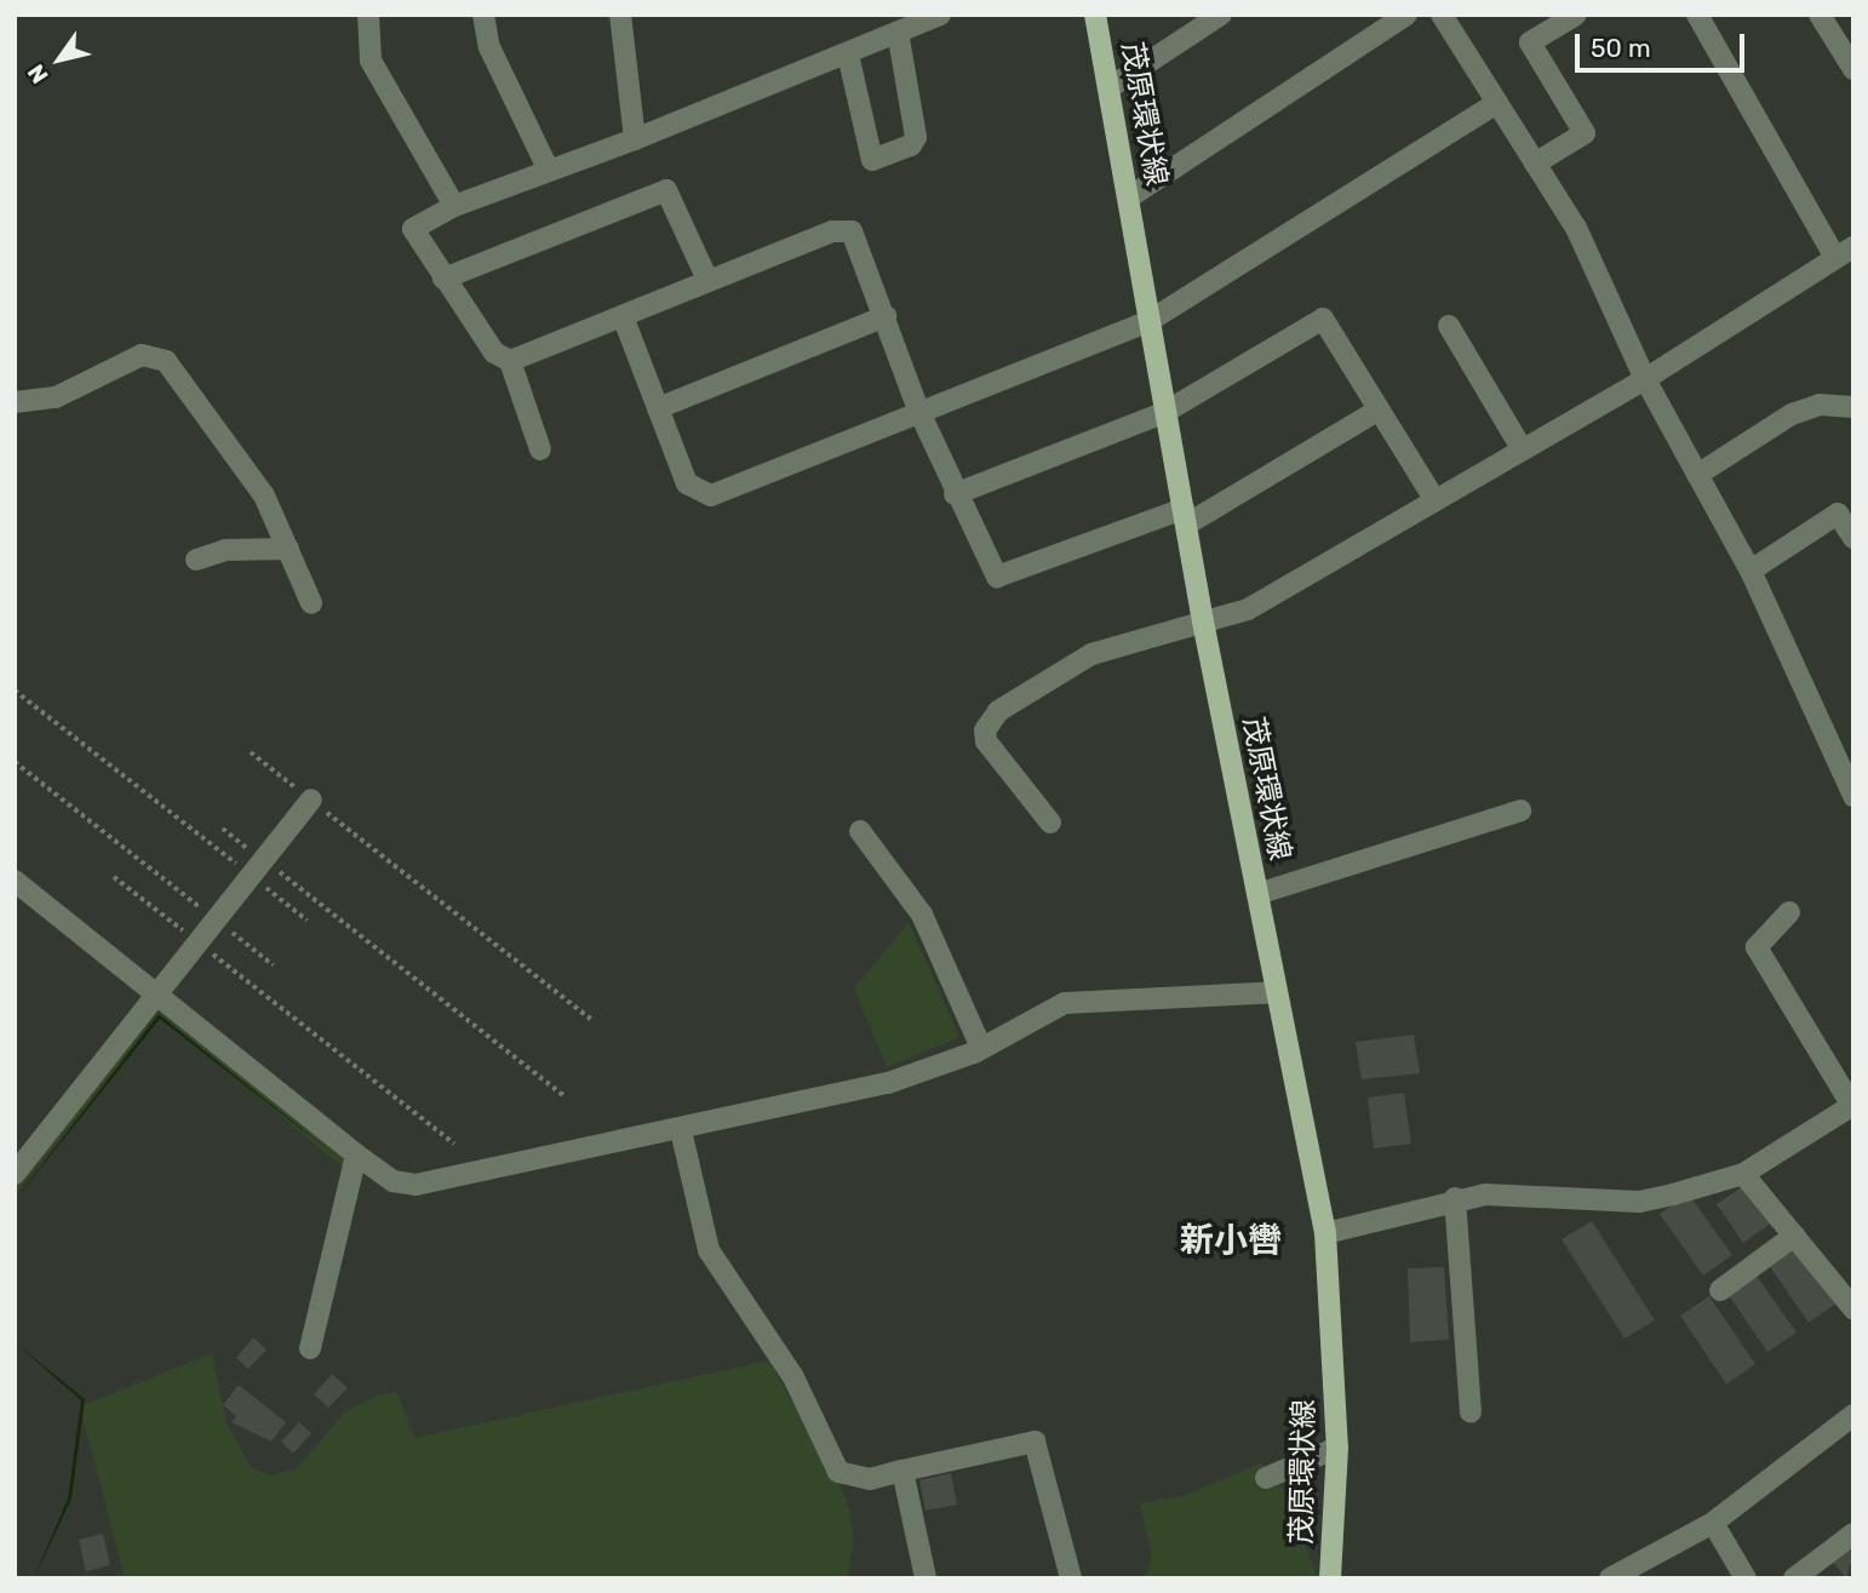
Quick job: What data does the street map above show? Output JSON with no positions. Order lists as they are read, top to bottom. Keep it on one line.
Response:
{"streets":{"main road":["茂原環状線"]},"districts":["新小轡"],"scale_bar":"50 m","north":"bottom left"}
